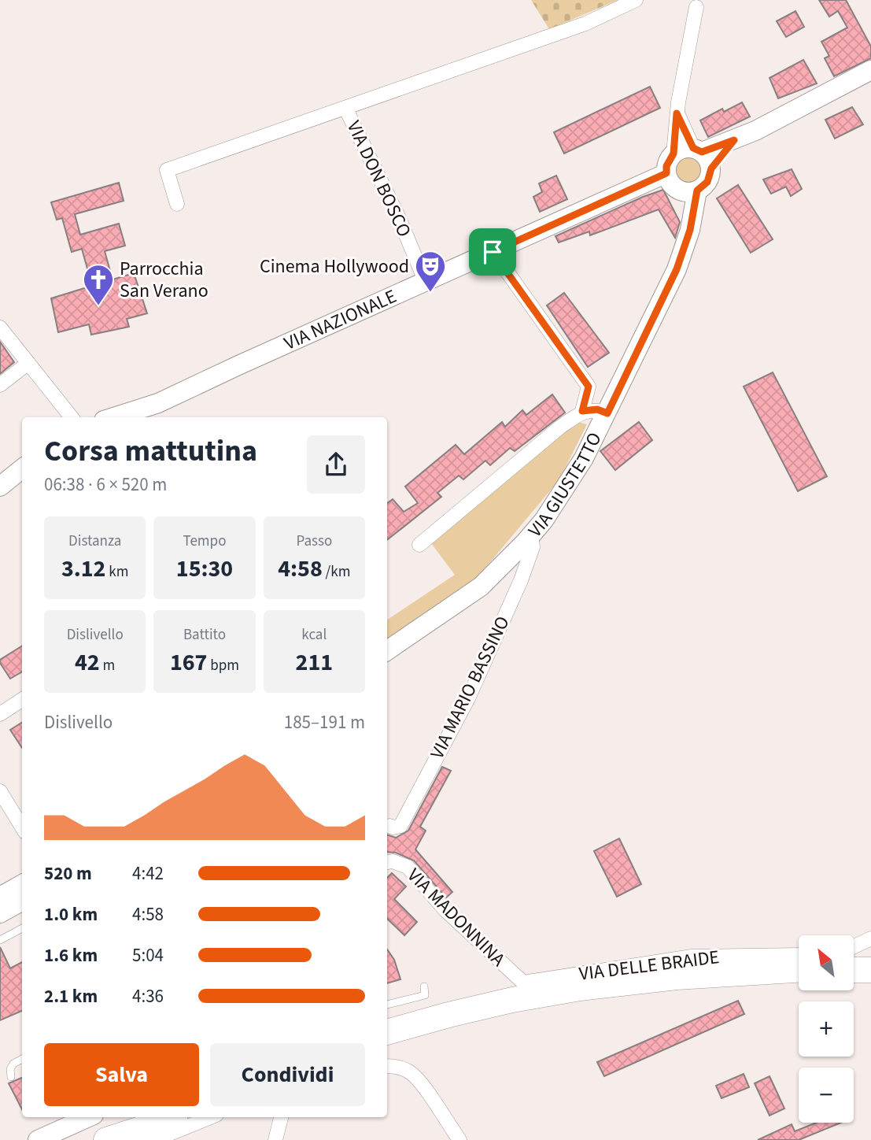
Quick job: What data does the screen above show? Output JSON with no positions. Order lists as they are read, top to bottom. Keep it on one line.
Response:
{"streets":{"main road":["VIA NAZIONALE","VIA GIUSTETTO"],"street":["VIA DON BOSCO","VIA MARIO BASSINO","VIA MADONNINA","VIA DELLE BRAIDE"]},"crossings":[["VIA DON BOSCO","VIA NAZIONALE"],["VIA NAZIONALE","VIA GIUSTETTO"],["VIA GIUSTETTO","VIA MARIO BASSINO"],["VIA MADONNINA","VIA DELLE BRAIDE"]],"places":{"theatre":["Cinema Hollywood"],"church":["Parrocchia San Verano"]},"north":"top left","page":{"heading":["Corsa mattutina","06:38 · 6 × 520 m"],"stats":[["Distanza","3.12 km"],["Tempo","15:30"],["Passo","4:58 /km"],["Dislivello","42 m"],["Battito","167 bpm"],["kcal","211"]],"chart":["Dislivello","185–191 m"],"list":[{"name":"520 m","note":"4:42"},{"name":"1.0 km","note":"4:58"},{"name":"1.6 km","note":"5:04"},{"name":"2.1 km","note":"4:36"}],"map_buttons":["+","−"],"buttons":["Salva","Condividi"]}}
